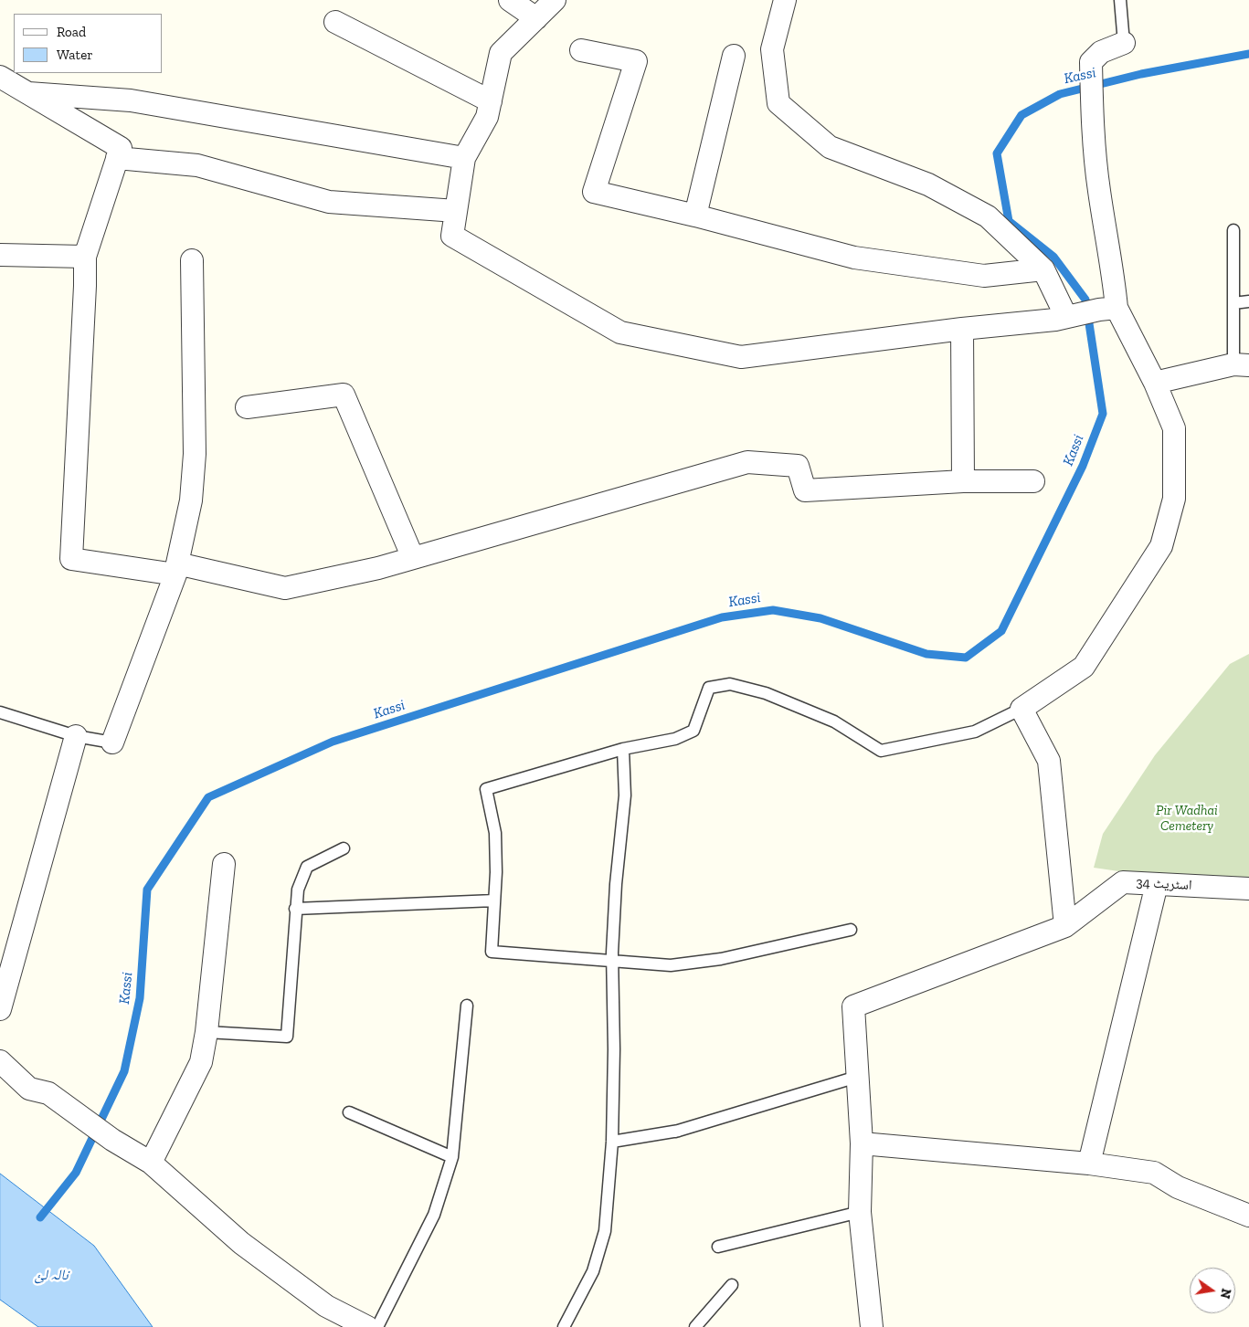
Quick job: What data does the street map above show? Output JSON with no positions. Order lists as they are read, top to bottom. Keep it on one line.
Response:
{"streets":{"street":["اسٹریٹ 34"]},"water":["Kassi","نالہ لئ"],"parks":["Pir Wadhai Cemetery"],"legend":["Road","Water"],"north":"right"}
